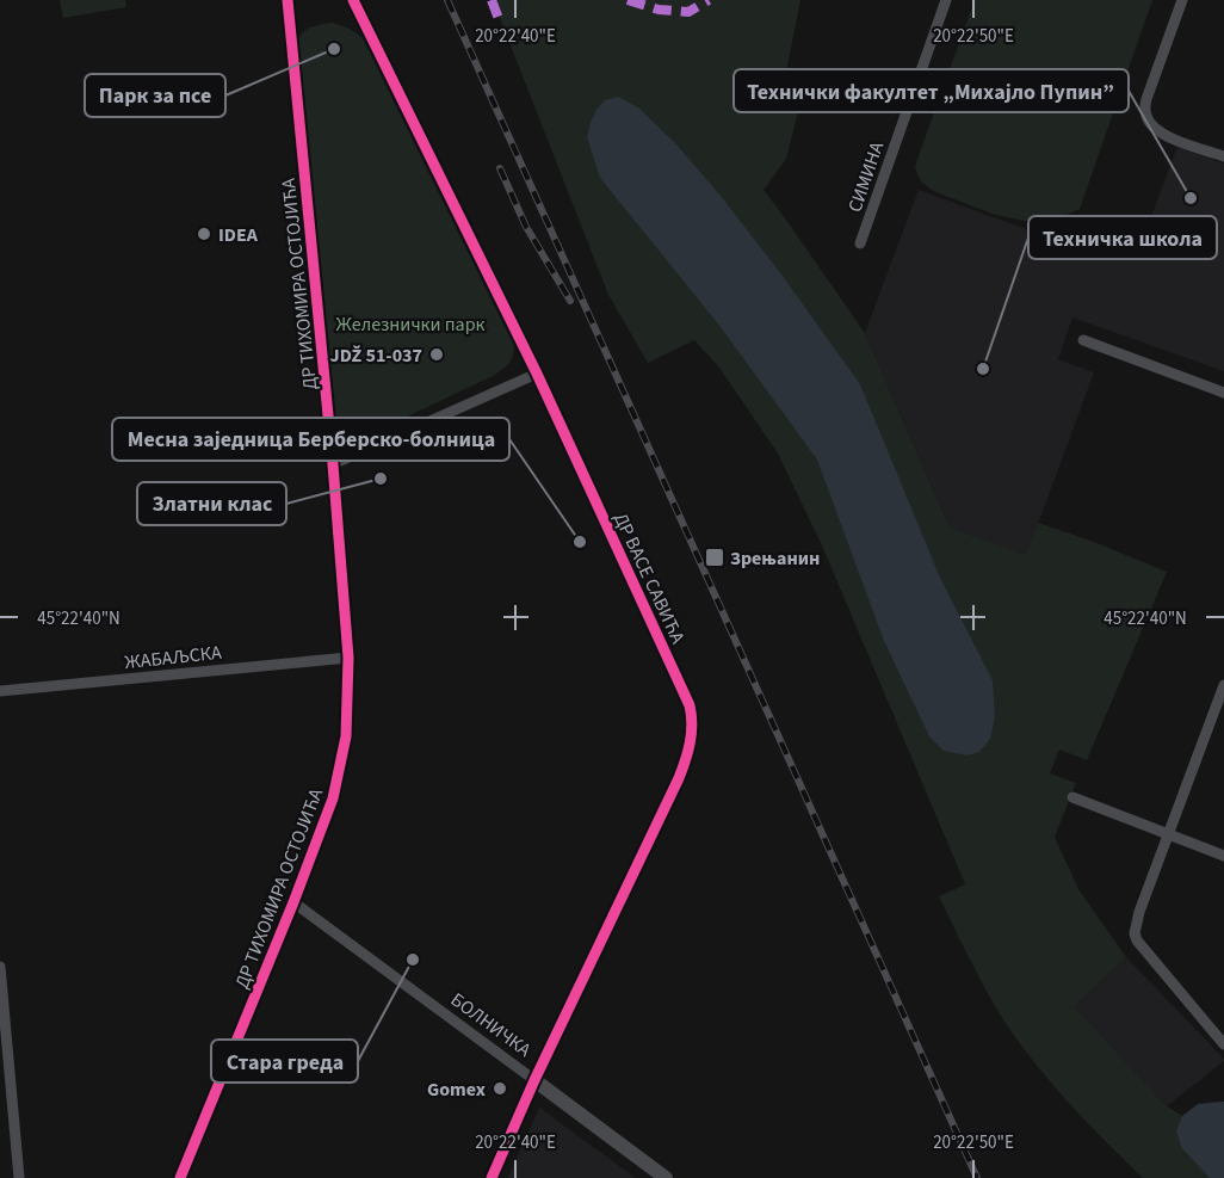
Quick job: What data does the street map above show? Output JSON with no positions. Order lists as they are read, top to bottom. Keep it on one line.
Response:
{"streets":{"street":["СИМИНА","ДР ТИХОМИРА ОСТОЈИЋА","ДР ВАСЕ САВИЋА","ЖАБАЉСКА","БОЛНИЧКА"]},"crossings":[["ДР ТИХОМИРА ОСТОЈИЋА","ЖАБАЉСКА"],["ДР ТИХОМИРА ОСТОЈИЋА","БОЛНИЧКА"],["ДР ВАСЕ САВИЋА","БОЛНИЧКА"]],"parks":["Железнички парк"],"places":{"other":["Парк за псе","Технички факултет „Михајло Пупин”","IDEA","JDŽ 51-037","Техничка школа","Златни клас","Месна заједница Берберско-болница","Стара греда","Gomex"],"transit":["Зрењанин"]},"coordinates":["20°22'40\"E","20°22'50\"E","45°22'40\"N"]}
